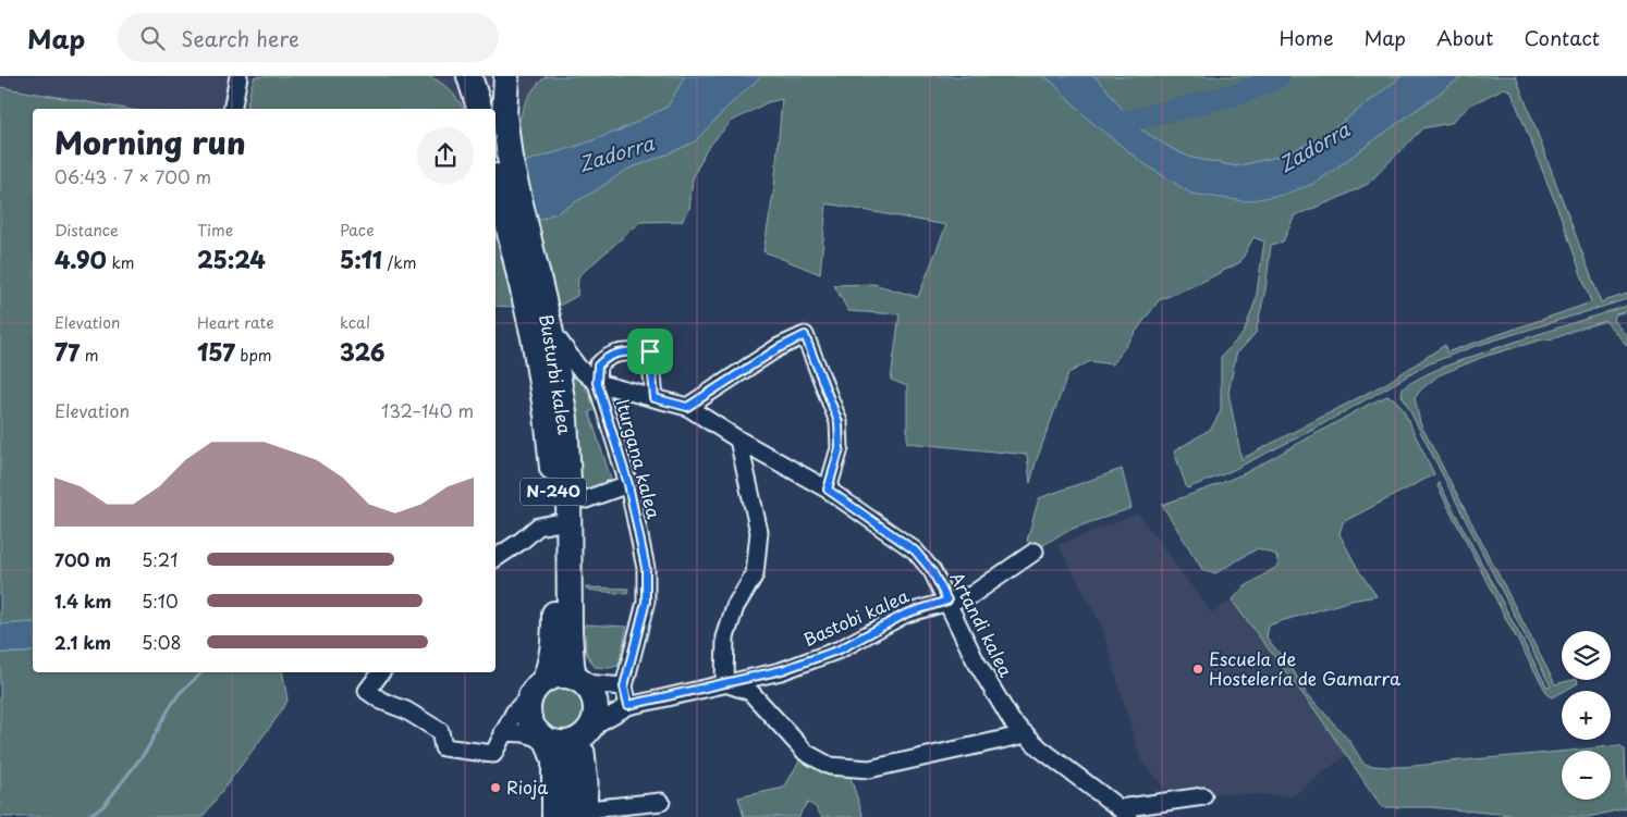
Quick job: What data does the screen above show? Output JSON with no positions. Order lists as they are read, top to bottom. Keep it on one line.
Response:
{"streets":{"highway":["Busturbi kalea","N-240"],"street":["Iturgana kalea","Bastobi kalea","Artandi kalea"]},"crossings":[["Busturbi kalea","N-240"],["Busturbi kalea","Bastobi kalea"],["Busturbi kalea","Artandi kalea"],["Iturgana kalea","Bastobi kalea"],["Iturgana kalea","Artandi kalea"],["N-240","Bastobi kalea"],["Bastobi kalea","Artandi kalea"]],"water":["Zadorra"],"places":["Escuela de Hostelería de Gamarra","Rioja"],"page":{"header":"Map","search":"Search here","nav":["Home","Map","About","Contact"],"heading":["Morning run","06:43 · 7 × 700 m"],"stats":[["Distance","4.90 km"],["Time","25:24"],["Pace","5:11 /km"],["Elevation","77 m"],["Heart rate","157 bpm"],["kcal","326"]],"chart":["Elevation","132–140 m"],"list":[{"name":"700 m","note":"5:21"},{"name":"1.4 km","note":"5:10"},{"name":"2.1 km","note":"5:08"}],"map_buttons":["+","−"]}}
